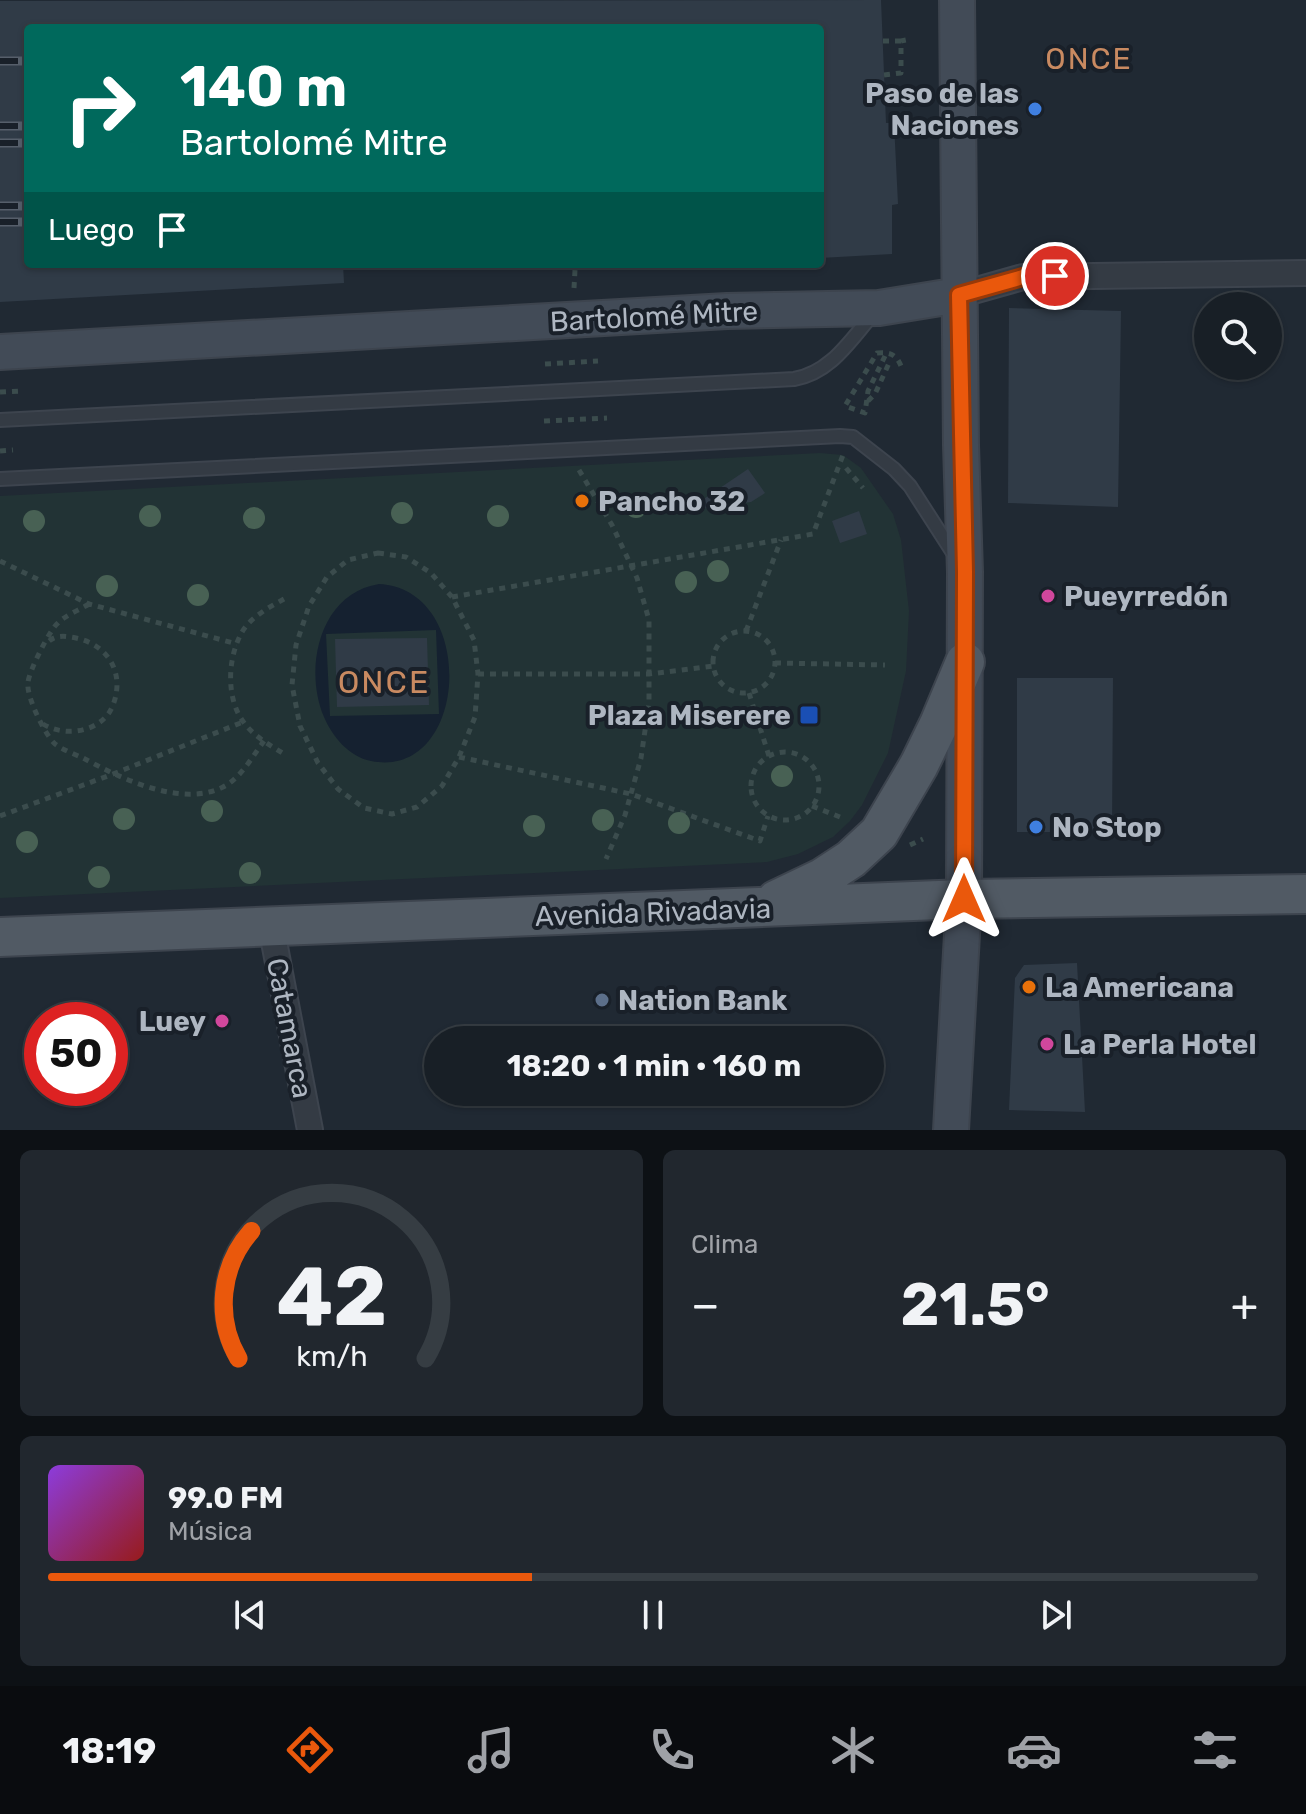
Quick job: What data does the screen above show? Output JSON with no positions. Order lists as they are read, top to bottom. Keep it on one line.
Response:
{"streets":{"main road":["Bartolomé Mitre","Avenida Rivadavia"],"street":["Catamarca"]},"crossings":[["Avenida Rivadavia","Catamarca"]],"districts":["ONCE","ONCE"],"places":{"other":["Paso de las Naciones","Pancho 32","Pueyrredón","No Stop","La Americana","Nation Bank","Luey","La Perla Hotel"],"transit":["Plaza Miserere"]},"page":{"turn":["140 m","Bartolomé Mitre"],"then":"Luego","limit":"50","trip":"18:20 · 1 min · 160 m","tile":"Clima","heat":["−","21.5°","+"],"song":["99.0 FM","Música"],"tabs":"18:19","gauge":["42","km/h"]}}
